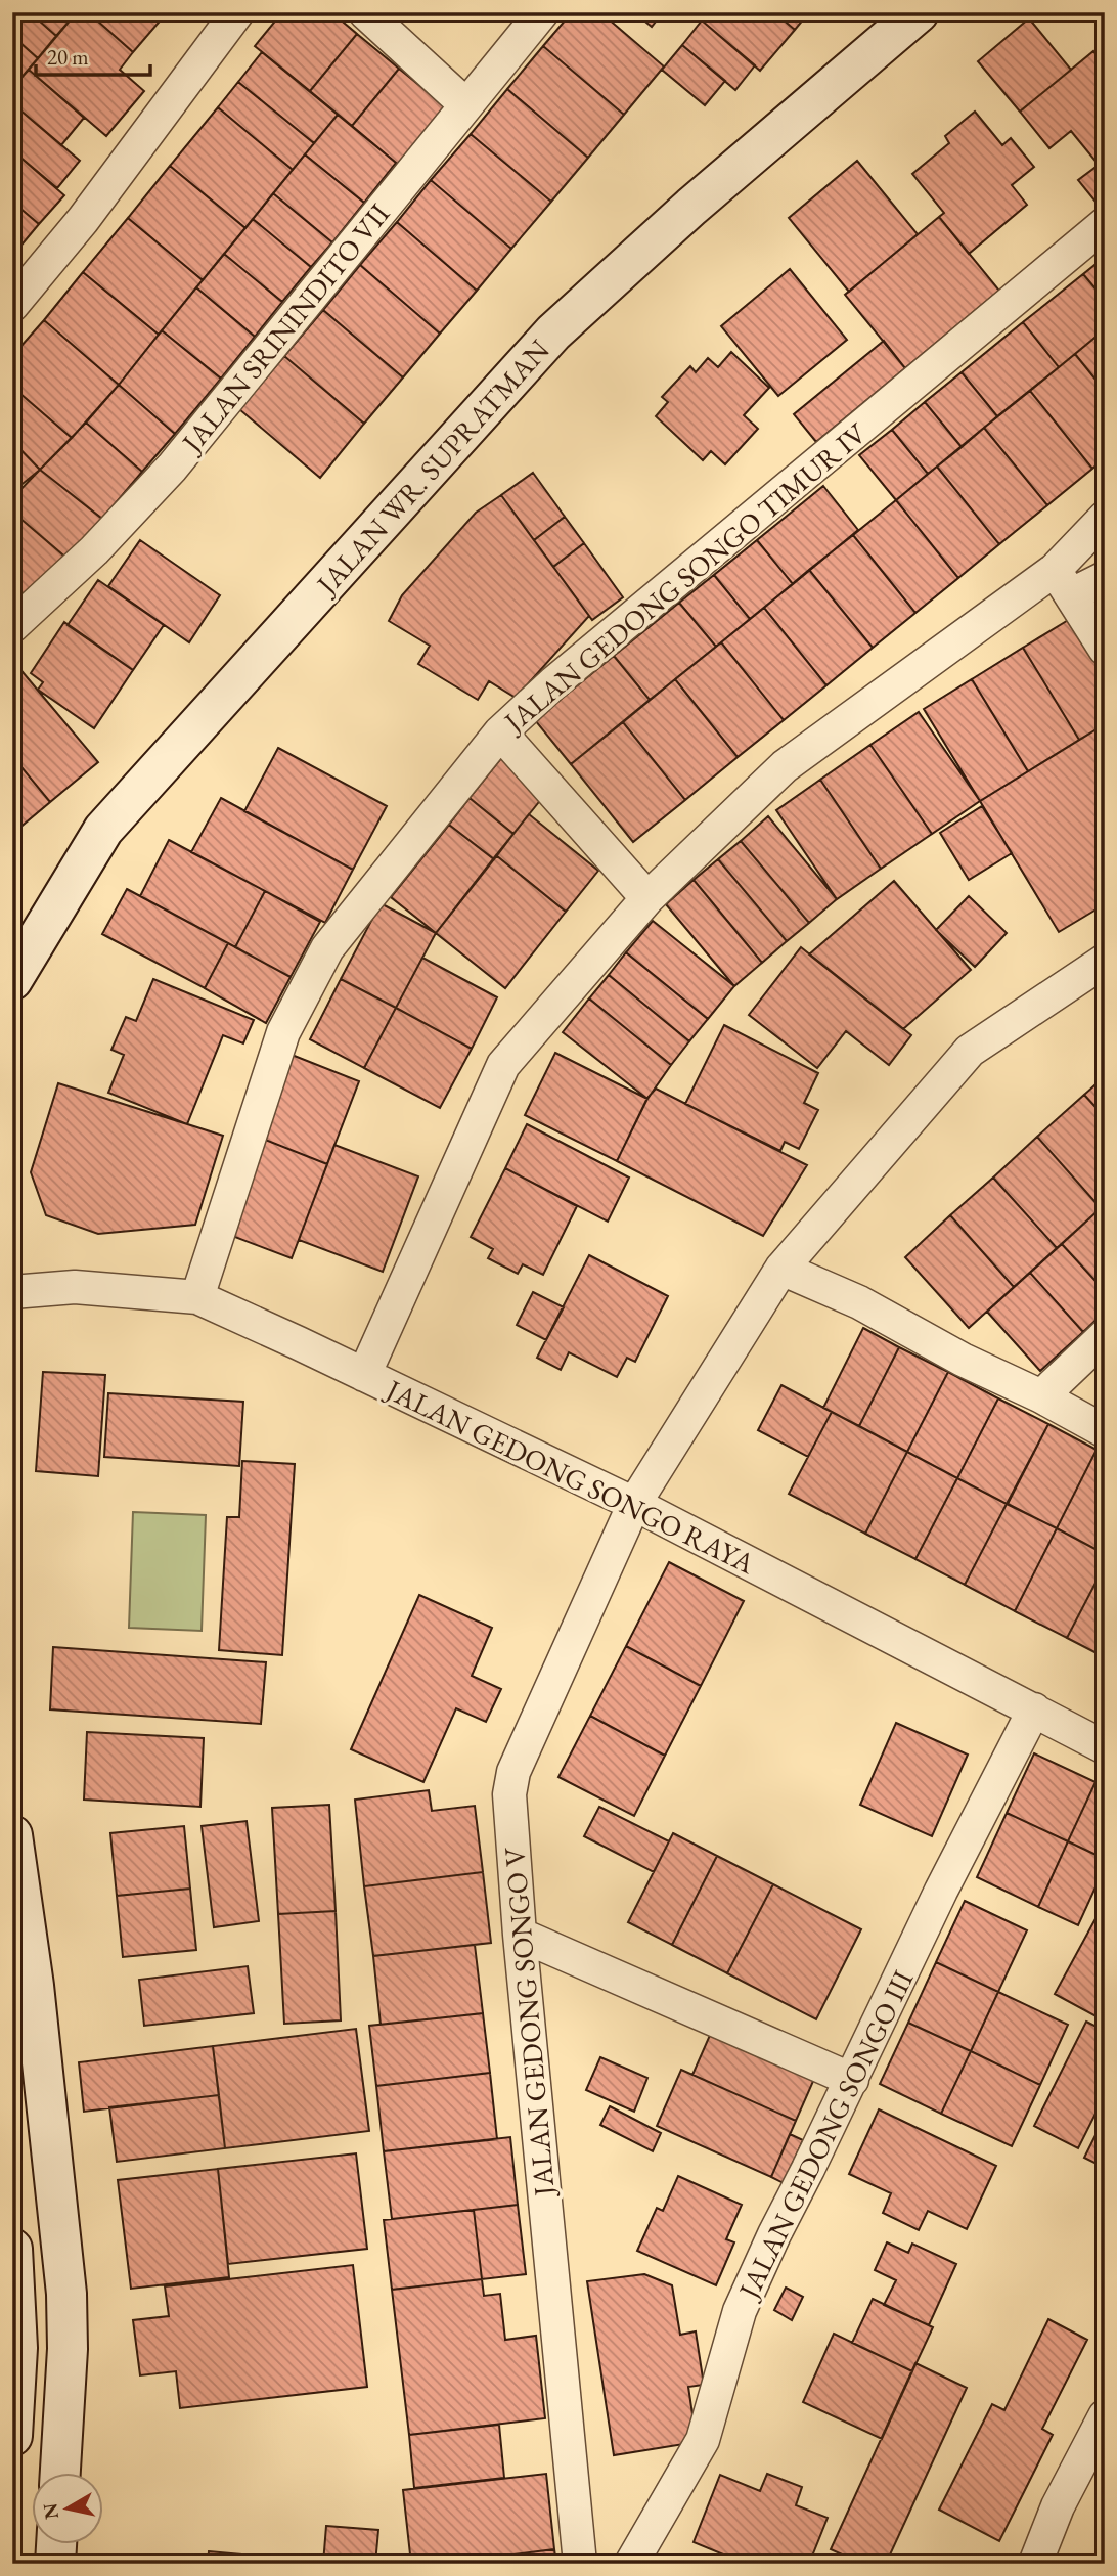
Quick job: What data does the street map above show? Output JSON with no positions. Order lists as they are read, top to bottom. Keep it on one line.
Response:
{"streets":{"main road":["JALAN WR. SUPRATMAN"],"street":["JALAN SRININDITO VII","JALAN GEDONG SONGO TIMUR IV","JALAN GEDONG SONGO RAYA","JALAN GEDONG SONGO V","JALAN GEDONG SONGO III"]},"crossings":[["JALAN GEDONG SONGO TIMUR IV","JALAN GEDONG SONGO RAYA"],["JALAN GEDONG SONGO RAYA","JALAN GEDONG SONGO V"],["JALAN GEDONG SONGO RAYA","JALAN GEDONG SONGO III"]],"scale_bar":"20 m","north":"left"}
